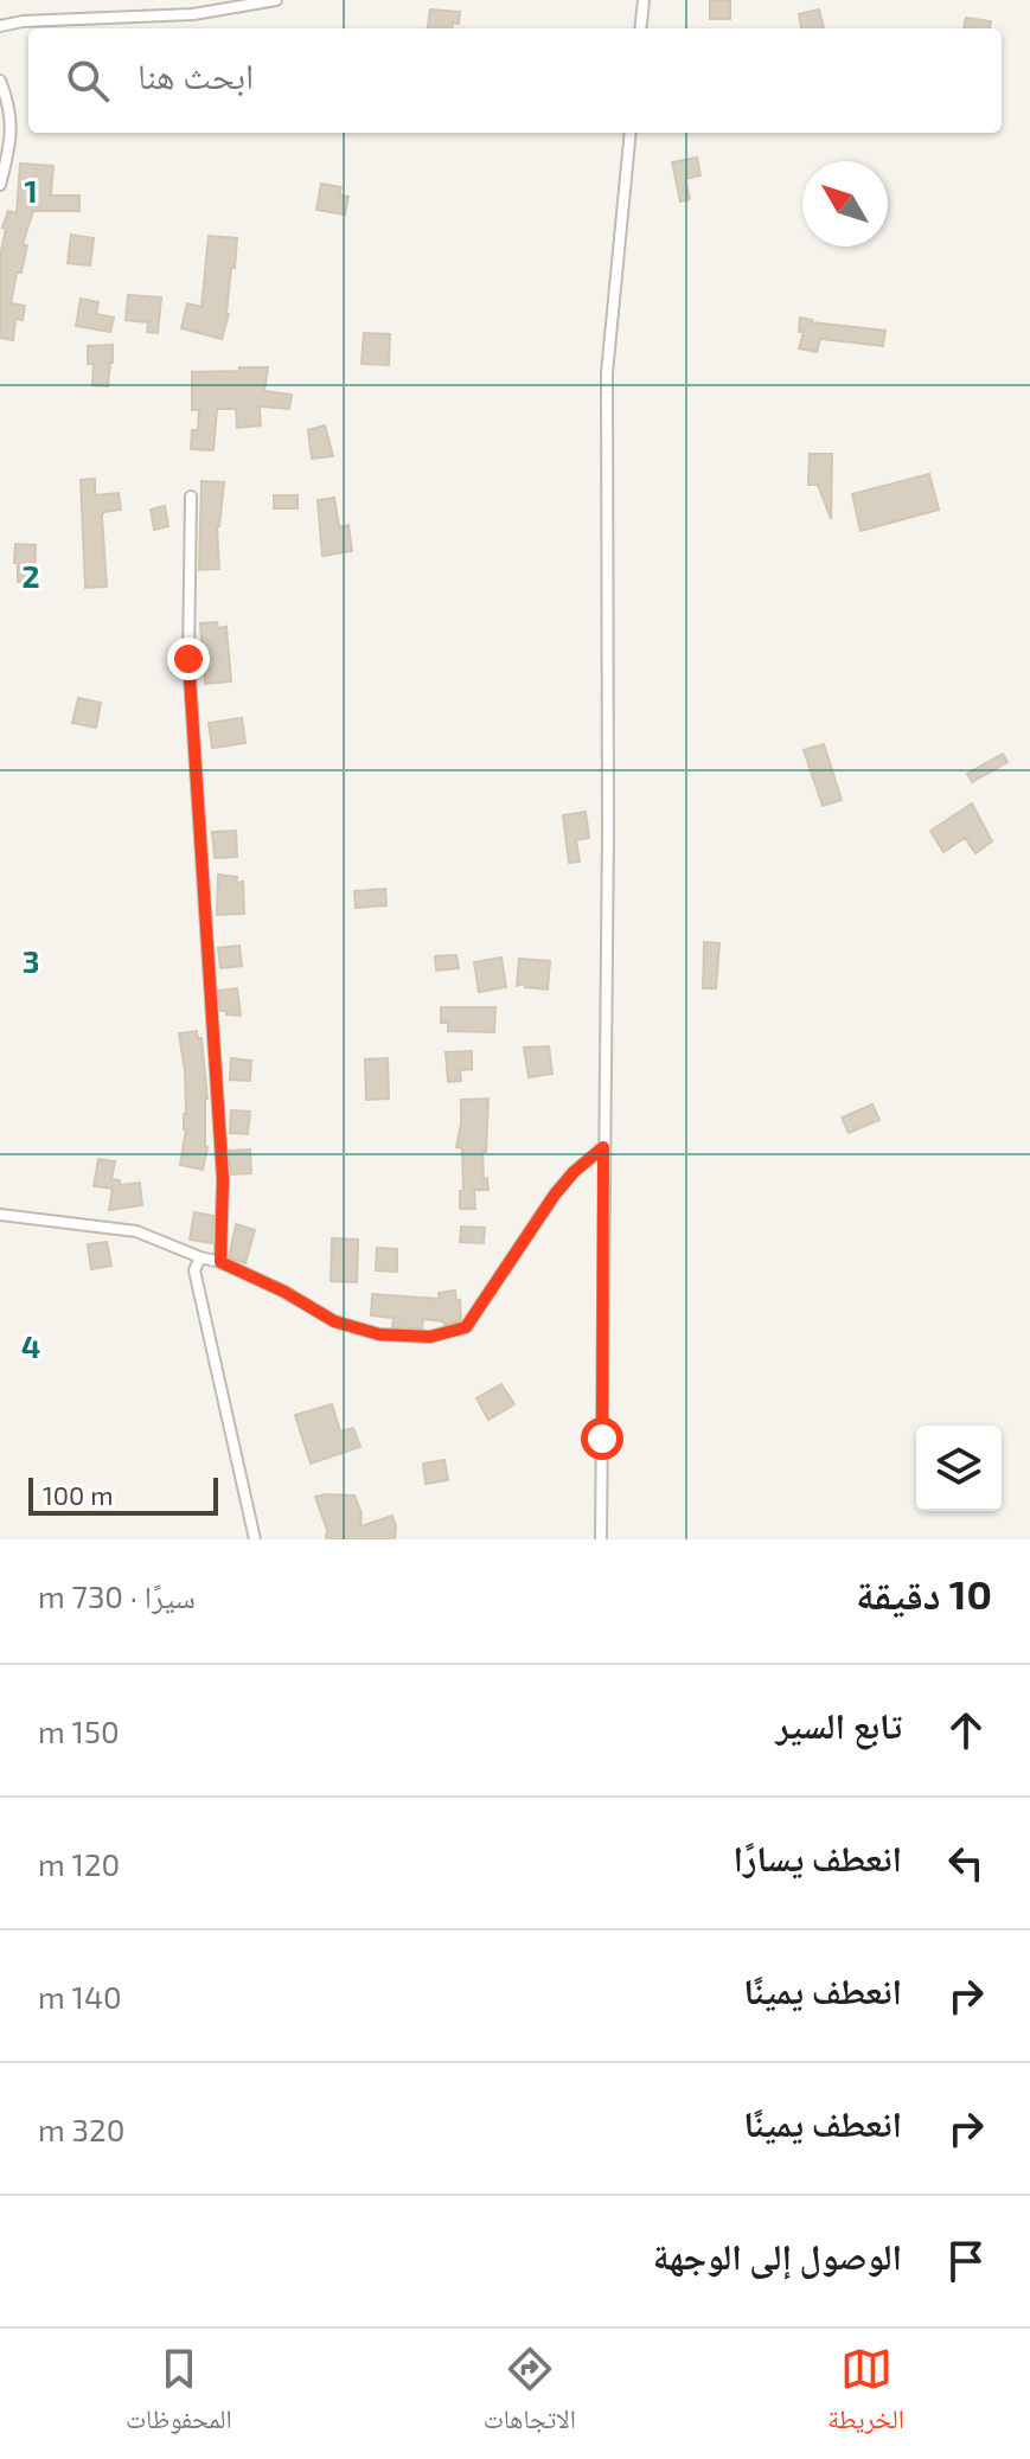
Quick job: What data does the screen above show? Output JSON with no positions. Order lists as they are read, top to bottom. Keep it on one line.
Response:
{"scale_bar":"100 m","north":"top left","page":{"search":"ابحث هنا","scale":"100 m","heading":["10 دقيقة","سيرًا · 730 m"],"list":[["تابع السير","150 m"],["انعطف يسارًا","120 m"],["انعطف يمينًا","140 m"],["انعطف يمينًا","320 m"],"الوصول إلى الوجهة"],"nav":["الخريطة","الاتجاهات","المحفوظات"]},"grid":{"rows":["1","2","3","4"]}}
